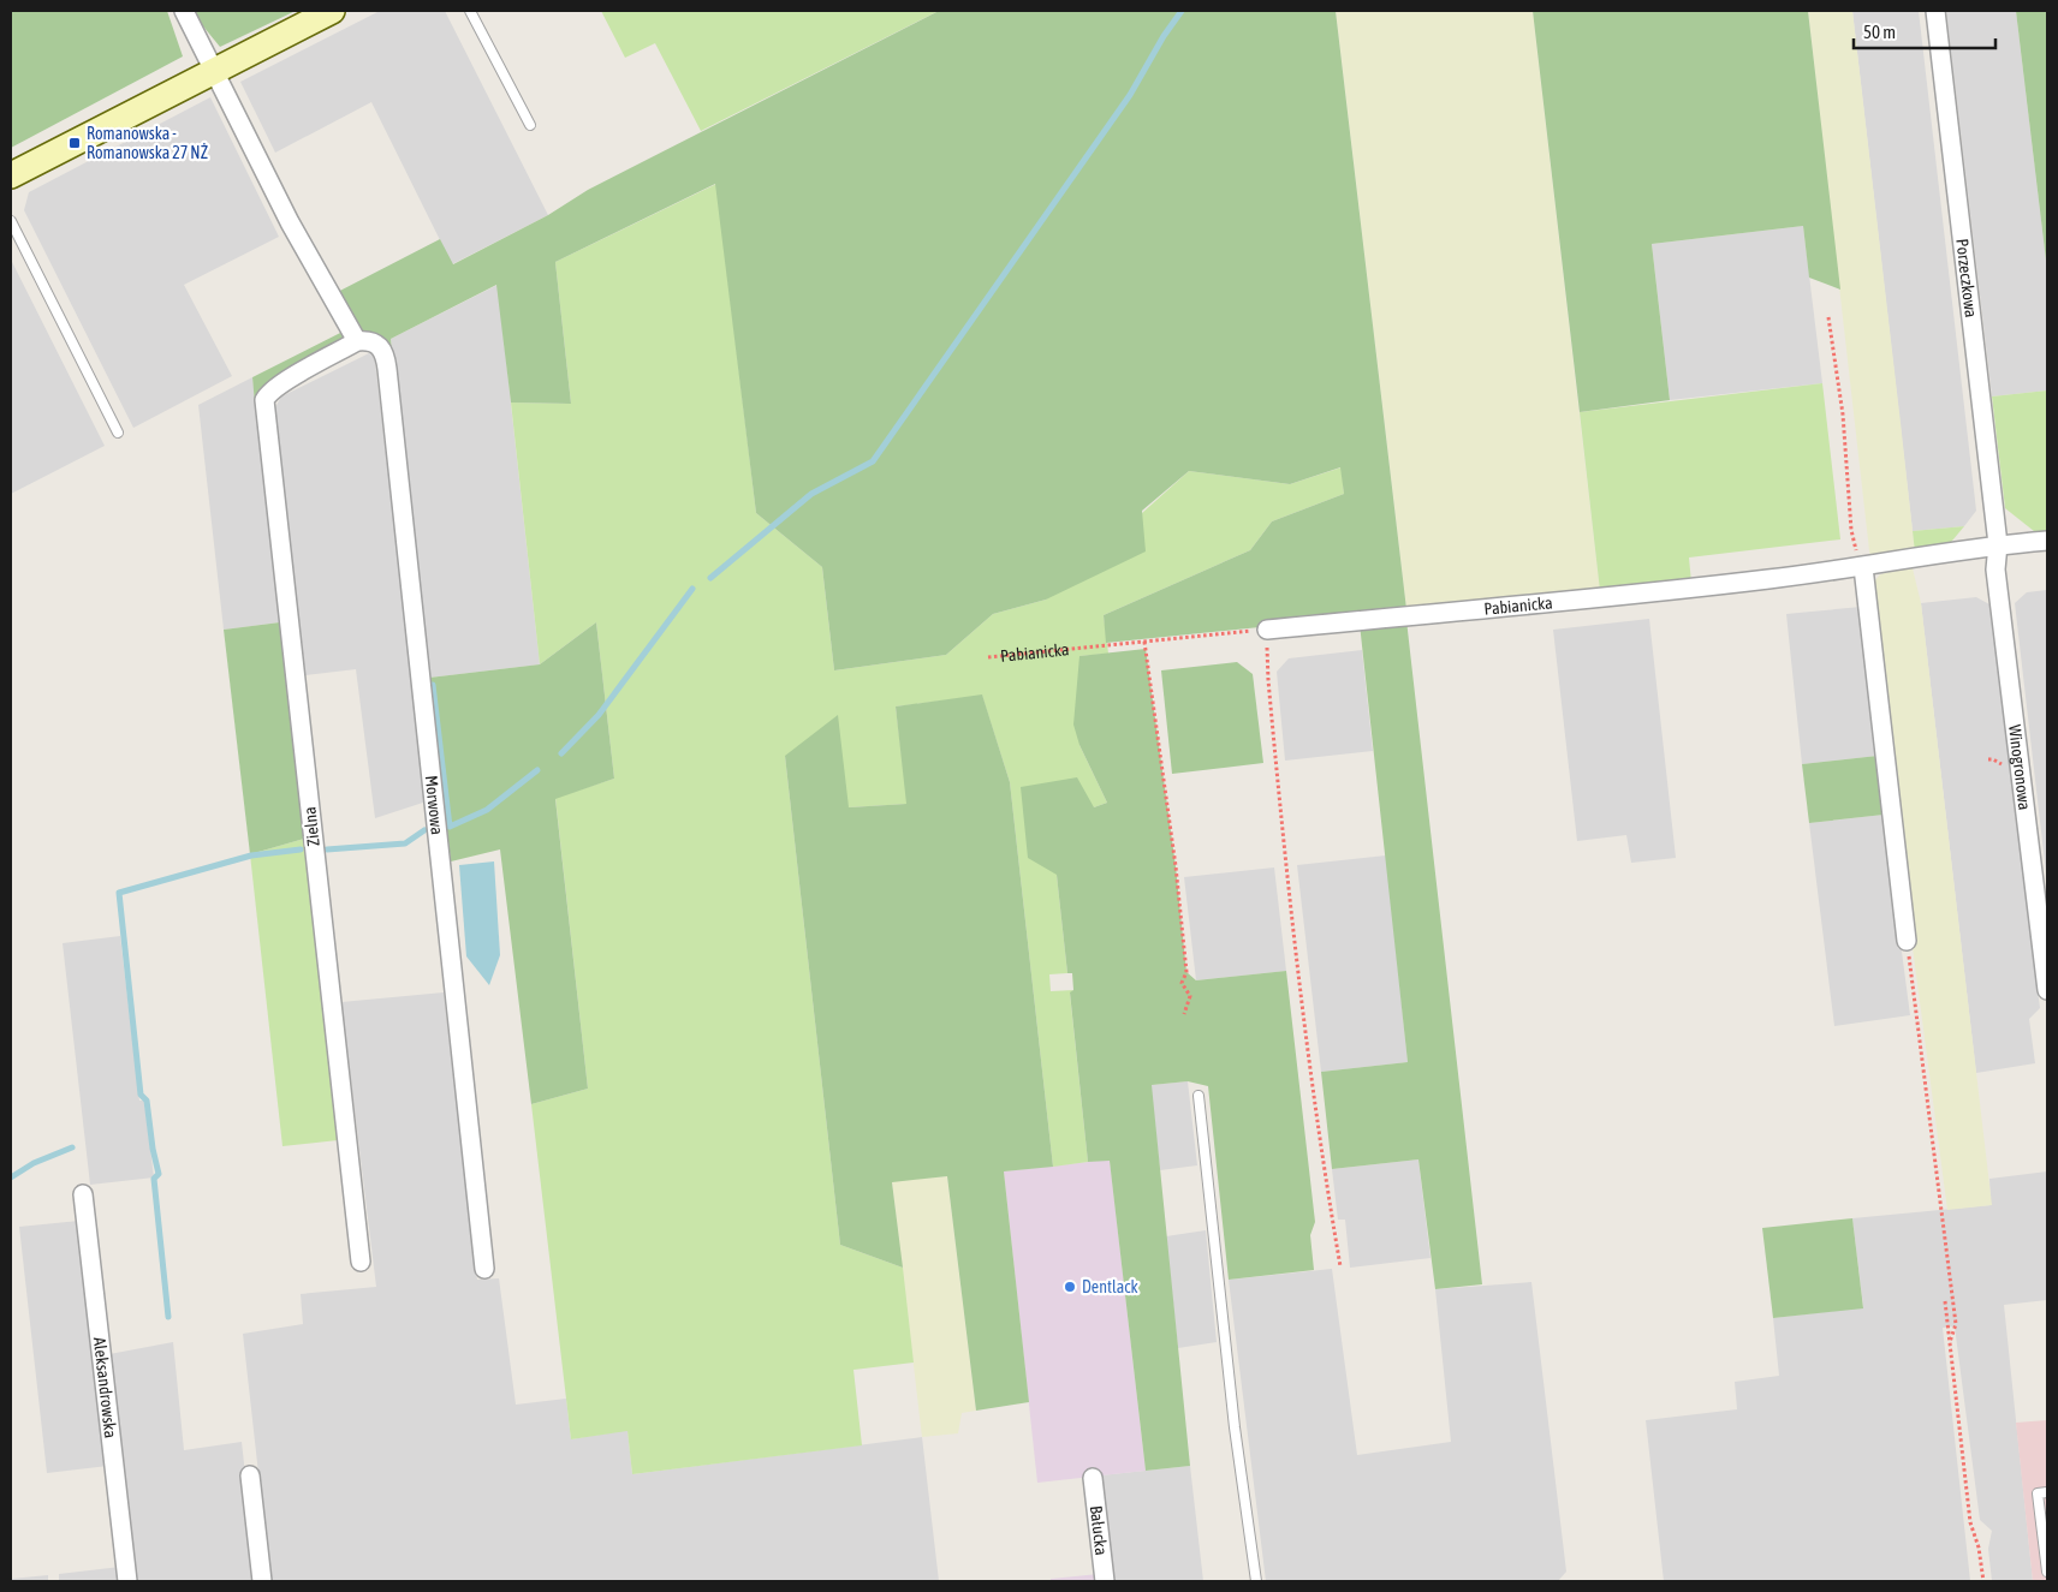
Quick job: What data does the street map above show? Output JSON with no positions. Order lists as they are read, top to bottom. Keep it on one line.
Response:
{"streets":{"street":["Porzeczkowa","Pabianicka","Winogronowa","Morwowa","Zielna","Aleksandrowska","Bałucka"]},"crossings":[["Porzeczkowa","Pabianicka"],["Porzeczkowa","Winogronowa"],["Pabianicka","Winogronowa"],["Morwowa","Zielna"]],"places":{"transit":["Romanowska - Romanowska 27 NŻ"],"other":["Dentlack"]},"scale_bar":"50 m"}
